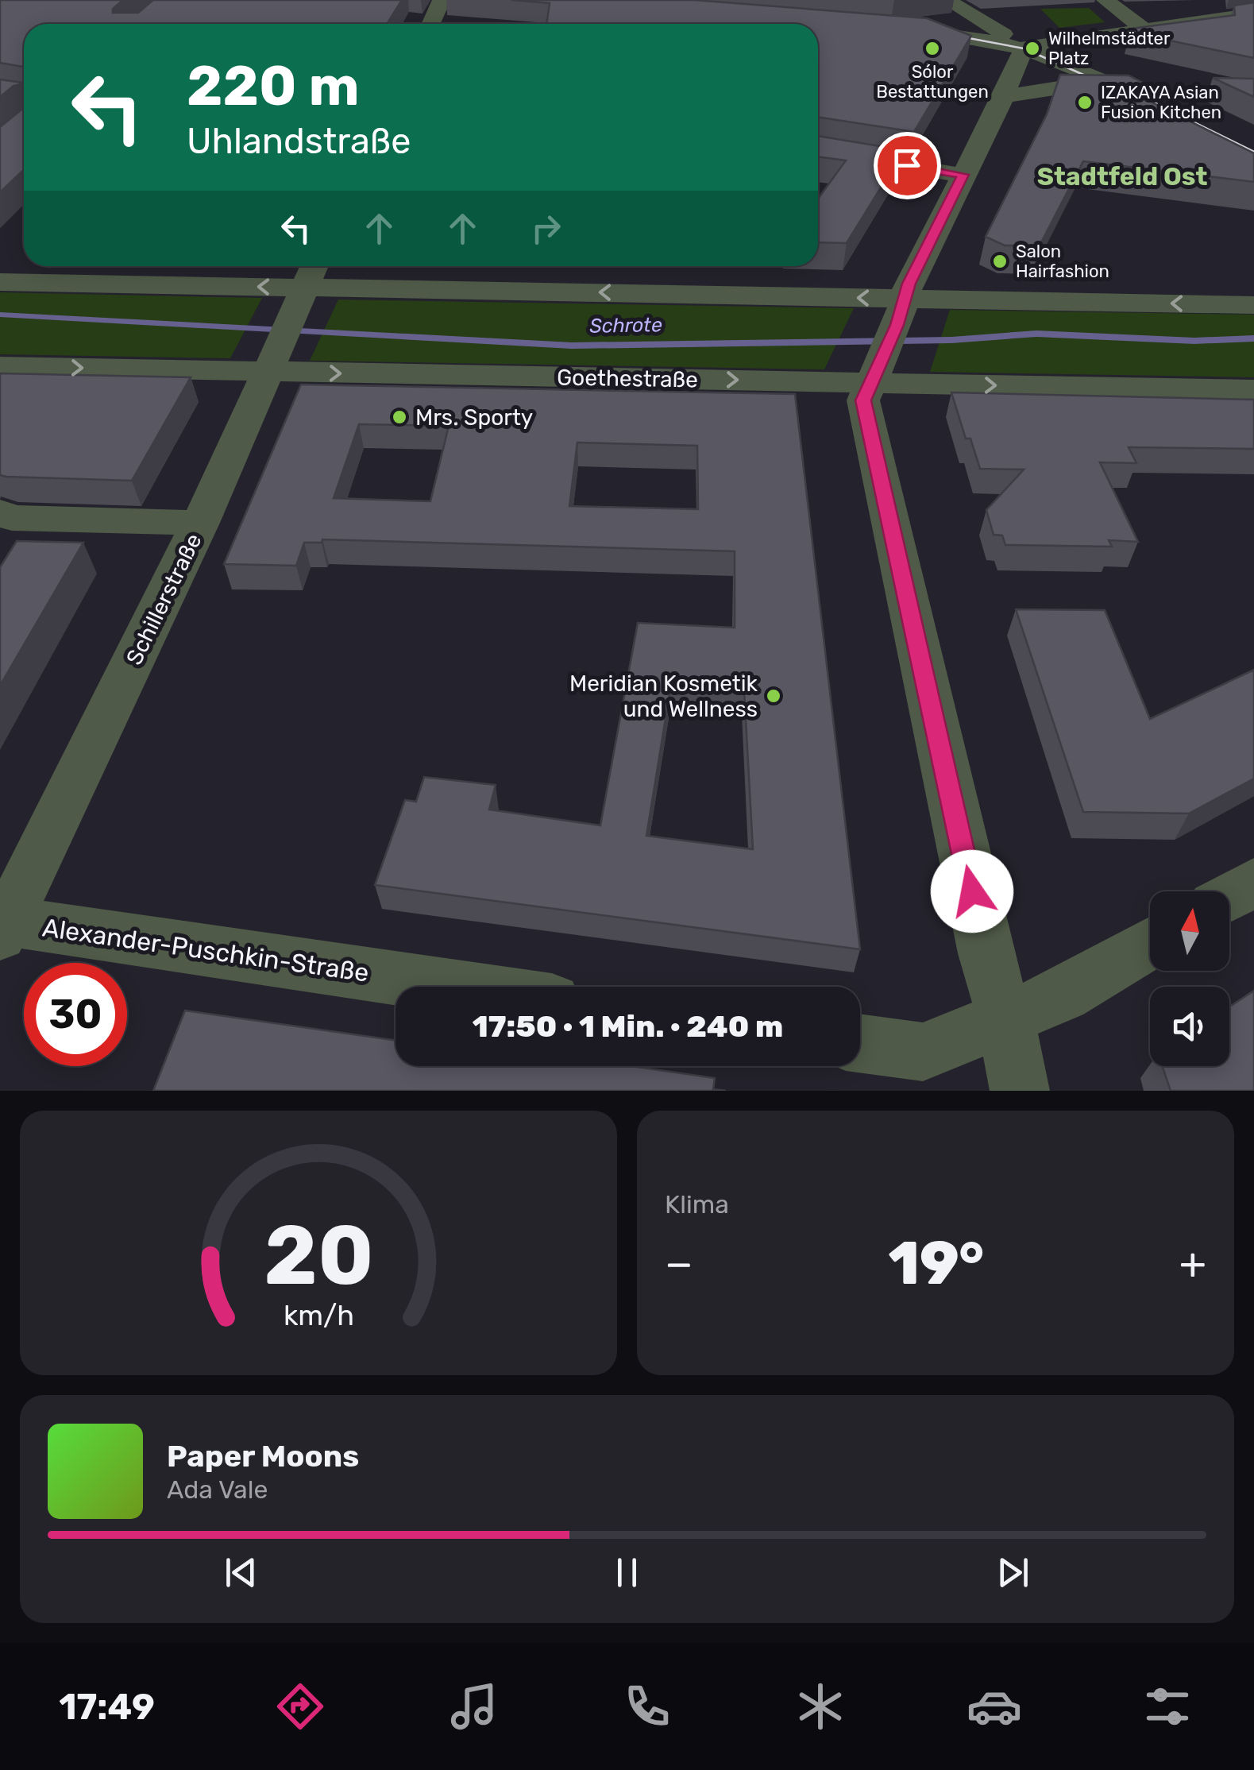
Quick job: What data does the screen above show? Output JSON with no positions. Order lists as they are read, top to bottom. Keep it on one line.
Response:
{"streets":{"street":["Goethestraße","Schillerstraße","Alexander-Puschkin-Straße"]},"crossings":[["Goethestraße","Schillerstraße"],["Schillerstraße","Alexander-Puschkin-Straße"]],"districts":["Stadtfeld Ost"],"water":["Schrote"],"places":["Sólor Bestattungen","Wilhelmstädter Platz","IZAKAYA Asian Fusion Kitchen","Salon Hairfashion","Mrs. Sporty","Meridian Kosmetik und Wellness"],"north":"top","page":{"turn":["220 m","Uhlandstraße"],"limit":"30","trip":"17:50 · 1 Min. · 240 m","tile":"Klima","heat":["−","19°","+"],"song":["Paper Moons","Ada Vale"],"tabs":"17:49","gauge":["20","km/h"]}}
